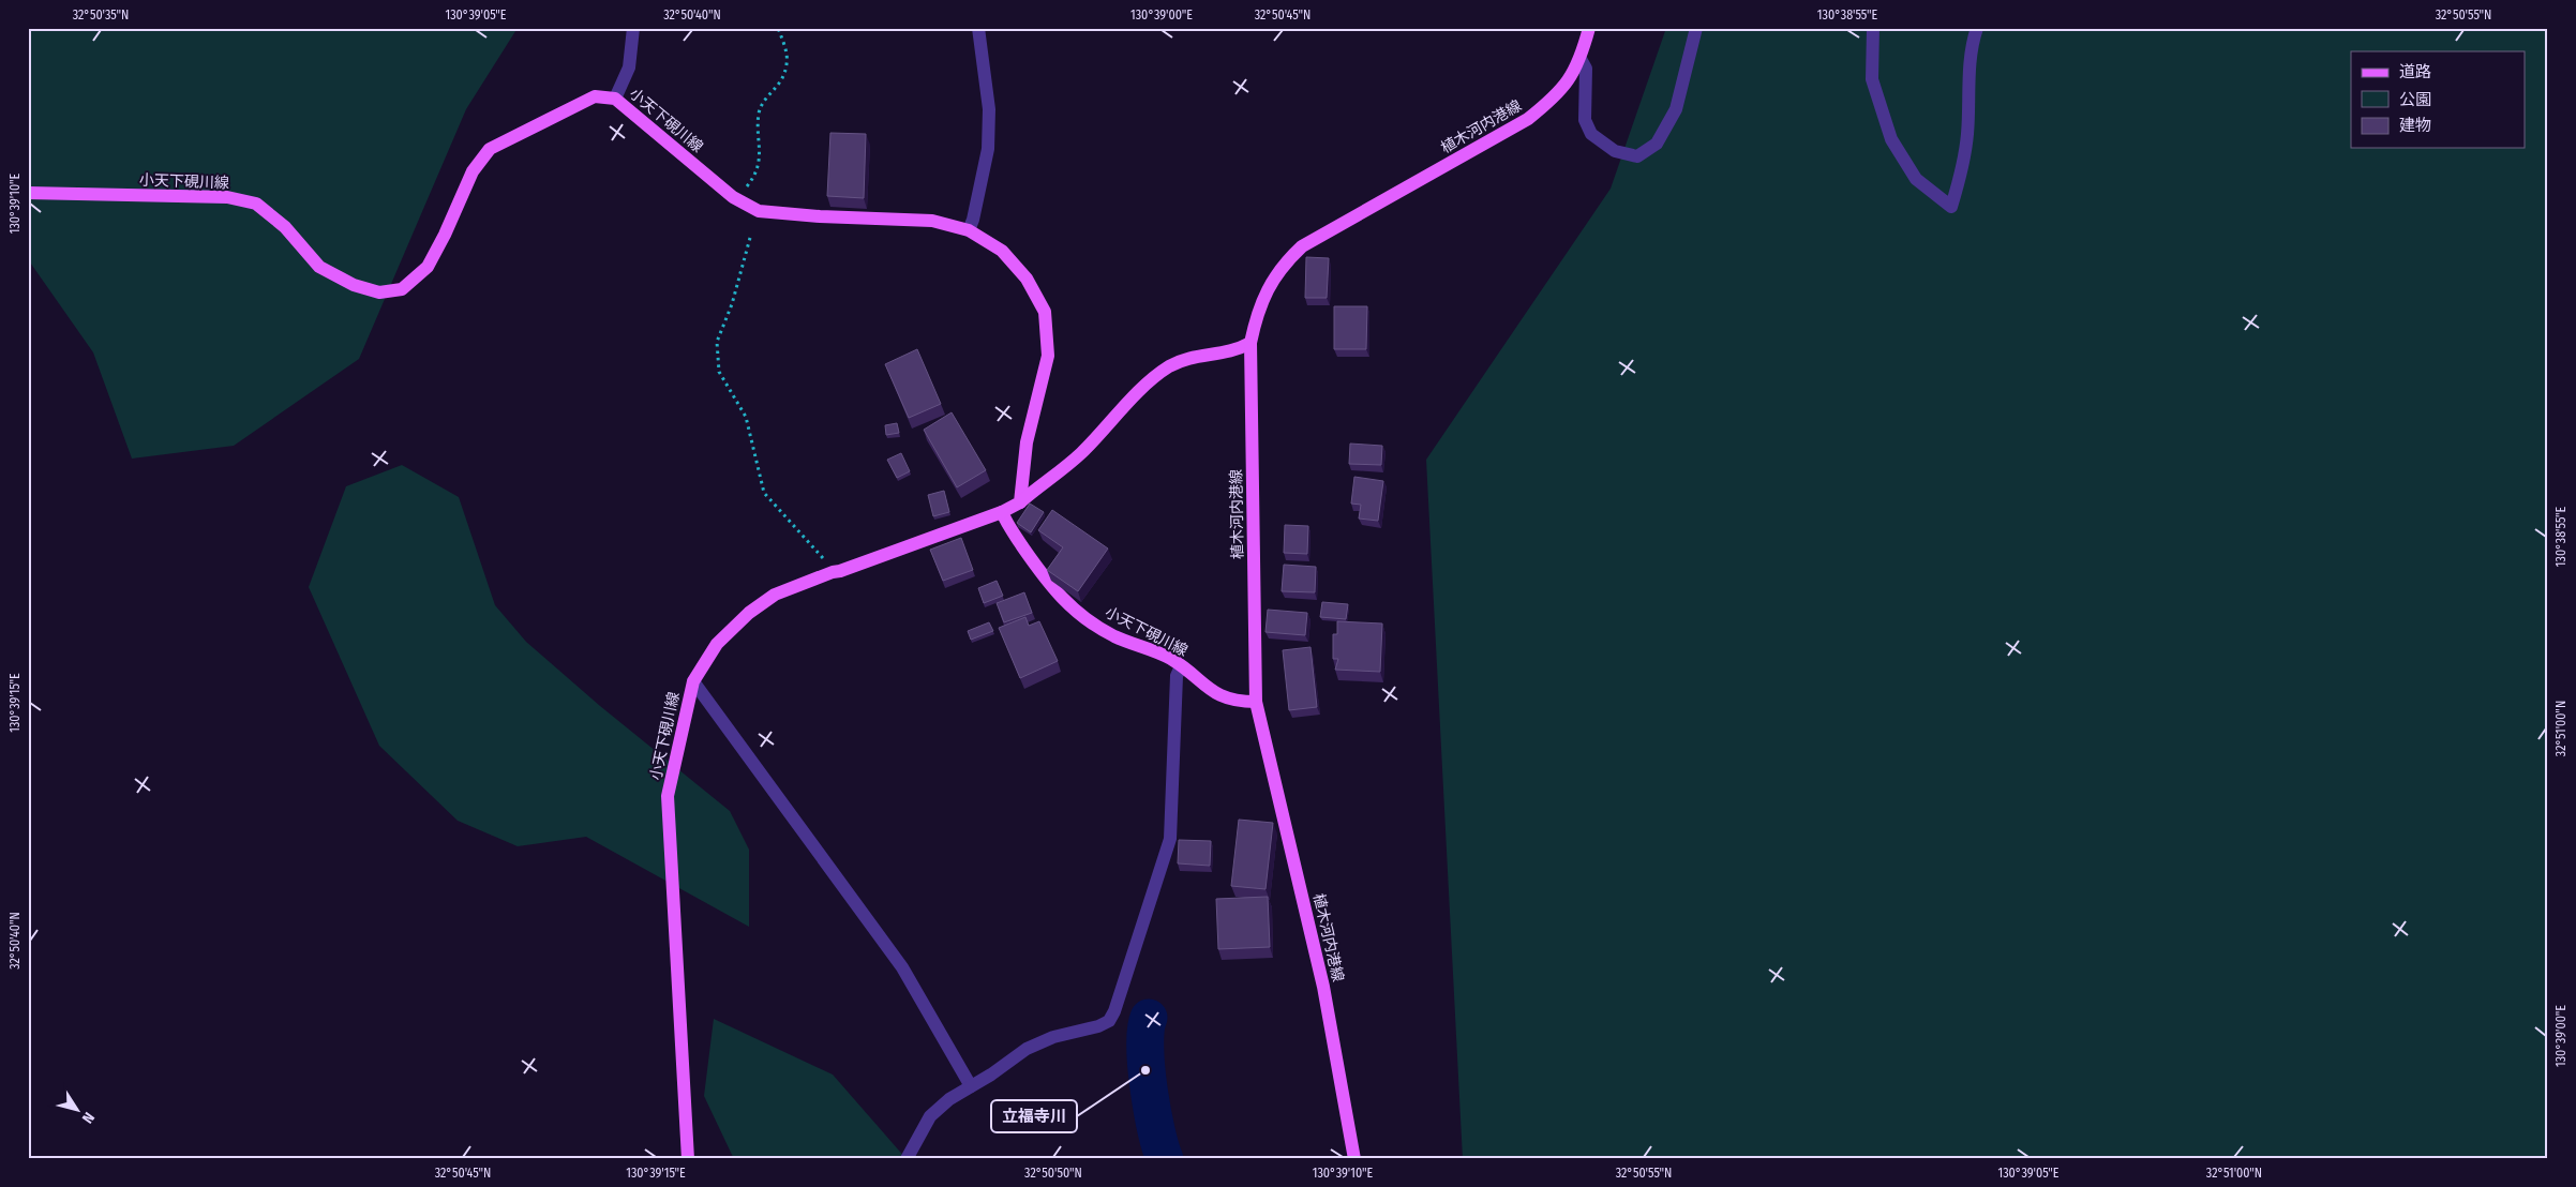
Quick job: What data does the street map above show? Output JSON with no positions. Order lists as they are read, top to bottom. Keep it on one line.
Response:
{"streets":{"main road":["小天下硯川線","植木河内港線"]},"crossings":[["小天下硯川線","植木河内港線"]],"places":["立福寺川"],"legend":["道路","公園","建物"],"north":"bottom right","coordinates":["32°50'35\"N","130°39'05\"E","32°50'40\"N","130°39'00\"E","32°50'45\"N","130°38'55\"E","32°50'55\"N","130°39'10\"E","130°39'15\"E","32°51'00\"N","32°50'50\"N"]}
